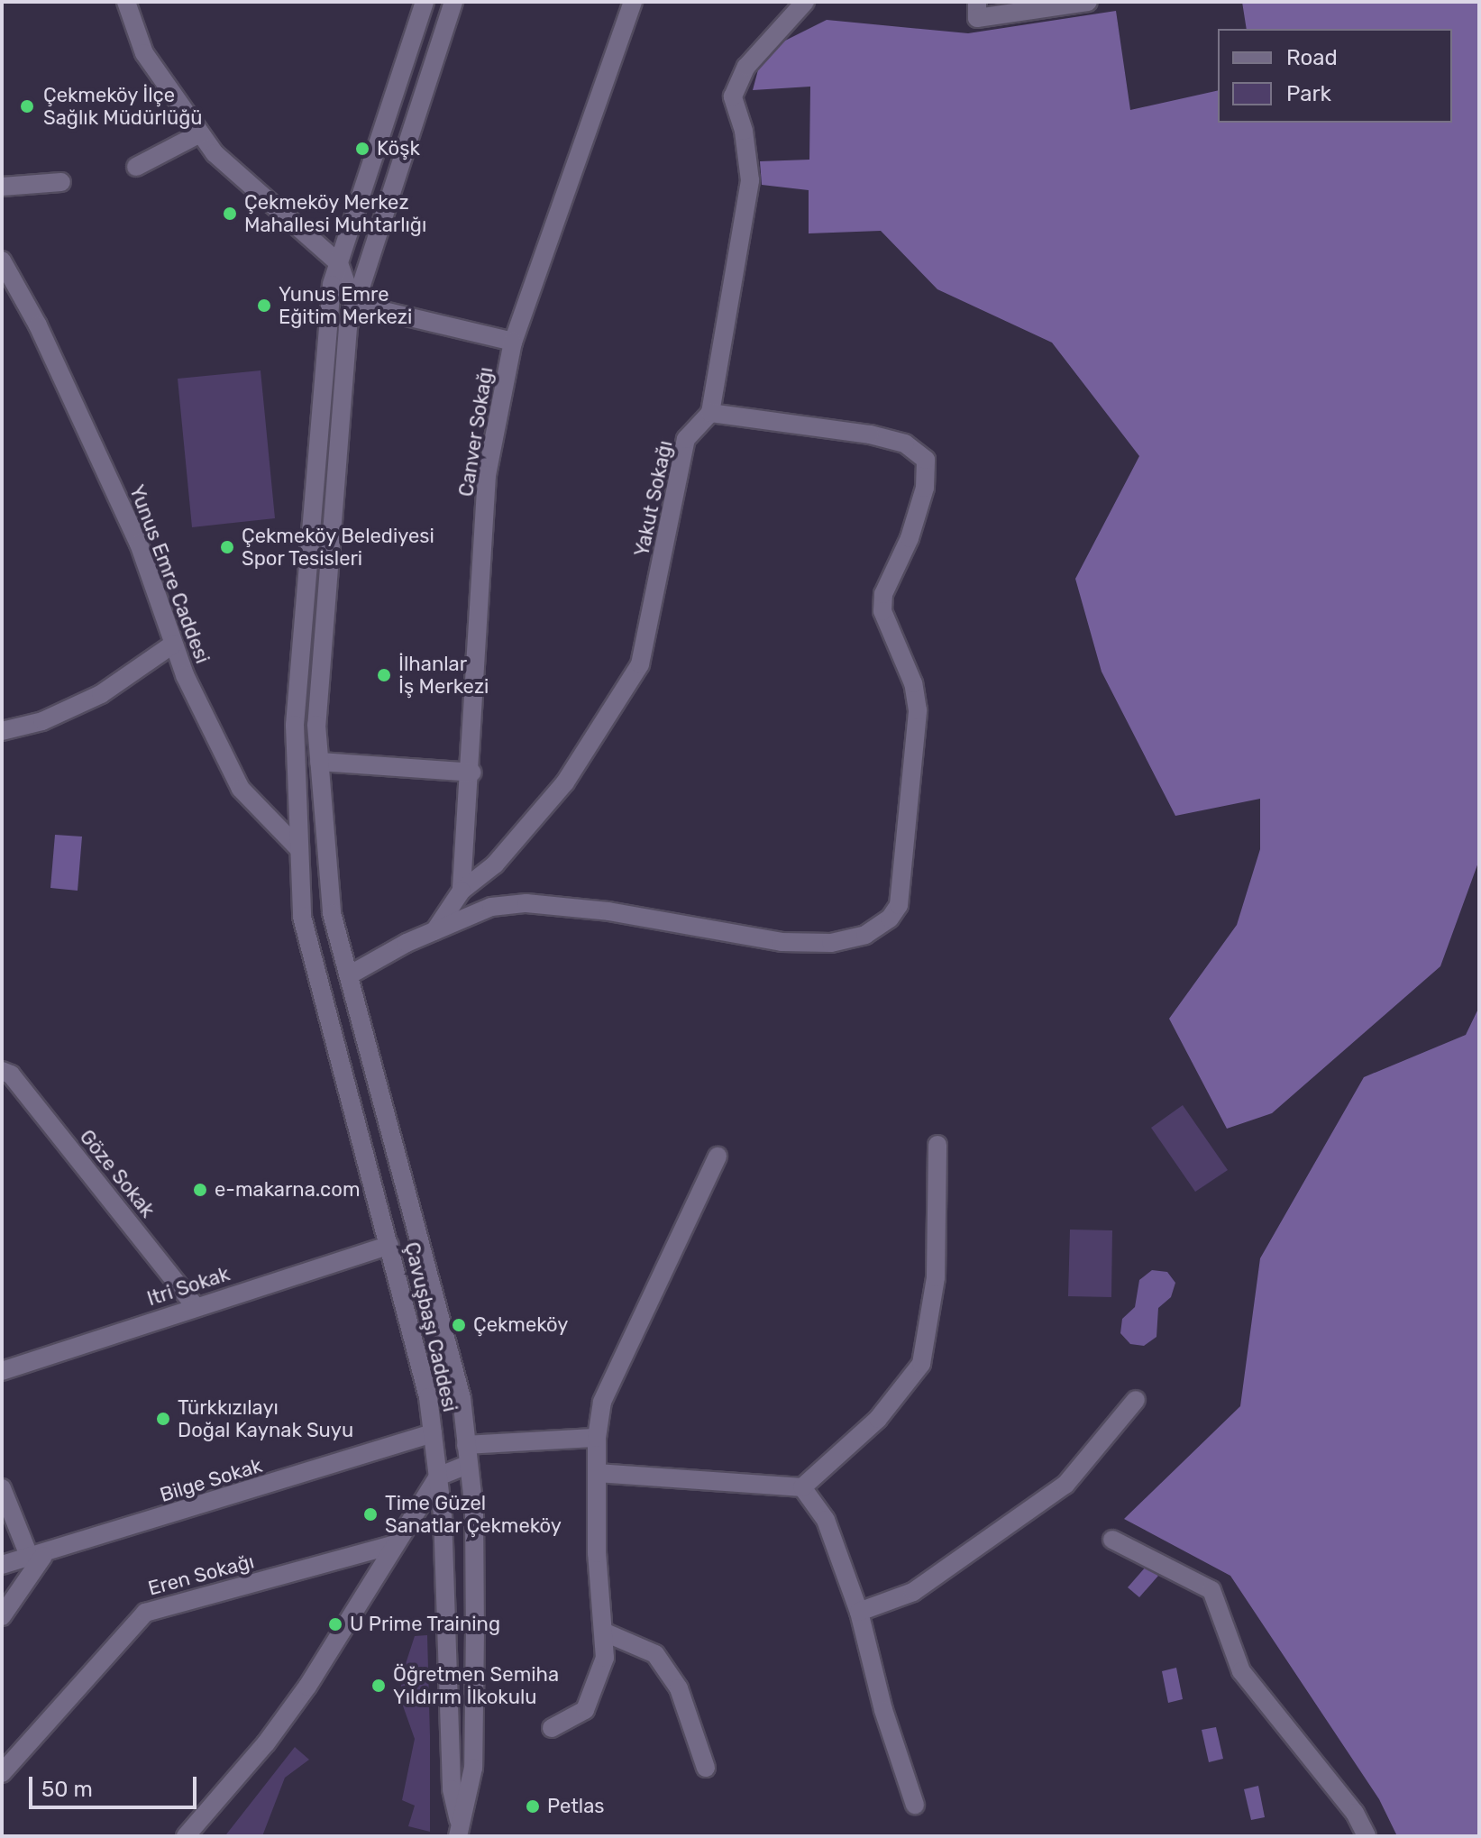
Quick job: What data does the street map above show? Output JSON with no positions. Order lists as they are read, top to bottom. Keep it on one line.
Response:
{"streets":{"street":["Canver Sokağı","Yakut Sokağı","Yunus Emre Caddesi","Göze Sokak","Itri Sokak","Çavuşbaşı Caddesi","Bilge Sokak","Eren Sokağı"]},"crossings":[["Canver Sokağı","Yakut Sokağı"],["Yunus Emre Caddesi","Çavuşbaşı Caddesi"],["Göze Sokak","Itri Sokak"],["Itri Sokak","Çavuşbaşı Caddesi"],["Çavuşbaşı Caddesi","Bilge Sokak"]],"places":["Çekmeköy İlçe Sağlık Müdürlüğü","Köşk","Çekmeköy Merkez Mahallesi Muhtarlığı","Yunus Emre Eğitim Merkezi","Çekmeköy Belediyesi Spor Tesisleri","İlhanlar İş Merkezi","e-makarna.com","Çekmeköy","Türkkızılayı Doğal Kaynak Suyu","Time Güzel Sanatlar Çekmeköy","U Prime Training","Öğretmen Semiha Yıldırım İlkokulu","Petlas"],"legend":["Road","Park"],"scale_bar":"50 m"}
